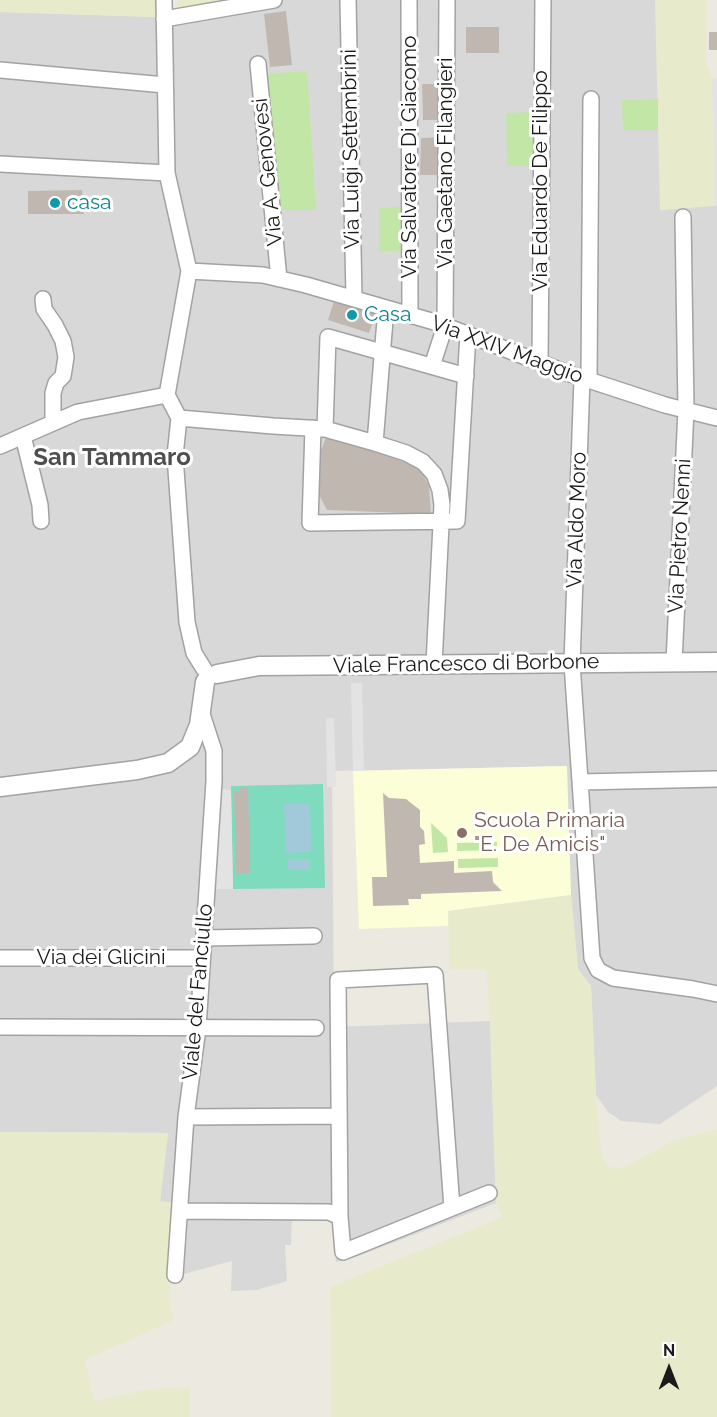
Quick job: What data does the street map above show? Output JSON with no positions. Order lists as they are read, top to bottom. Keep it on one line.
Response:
{"streets":{"street":["Via Luigi Settembrini","Via Salvatore Di Giacomo","Via Gaetano Filangieri","Via A. Genovesi","Via Eduardo De Filippo","Via XXIV Maggio","Via Aldo Moro","Via Pietro Nenni","Viale Francesco di Borbone","Via dei Glicini","Viale del Fanciullo"]},"crossings":[["Via Luigi Settembrini","Via XXIV Maggio"],["Via Salvatore Di Giacomo","Via XXIV Maggio"],["Via Gaetano Filangieri","Via XXIV Maggio"],["Via A. Genovesi","Via XXIV Maggio"],["Via Eduardo De Filippo","Via XXIV Maggio"],["Via XXIV Maggio","Via Aldo Moro"],["Via XXIV Maggio","Via Pietro Nenni"],["Via Aldo Moro","Viale Francesco di Borbone"],["Via Pietro Nenni","Viale Francesco di Borbone"],["Via dei Glicini","Viale del Fanciullo"]],"districts":["San Tammaro"],"places":["casa","Casa","Scuola Primaria \"E. De Amicis\""],"north":"top"}
